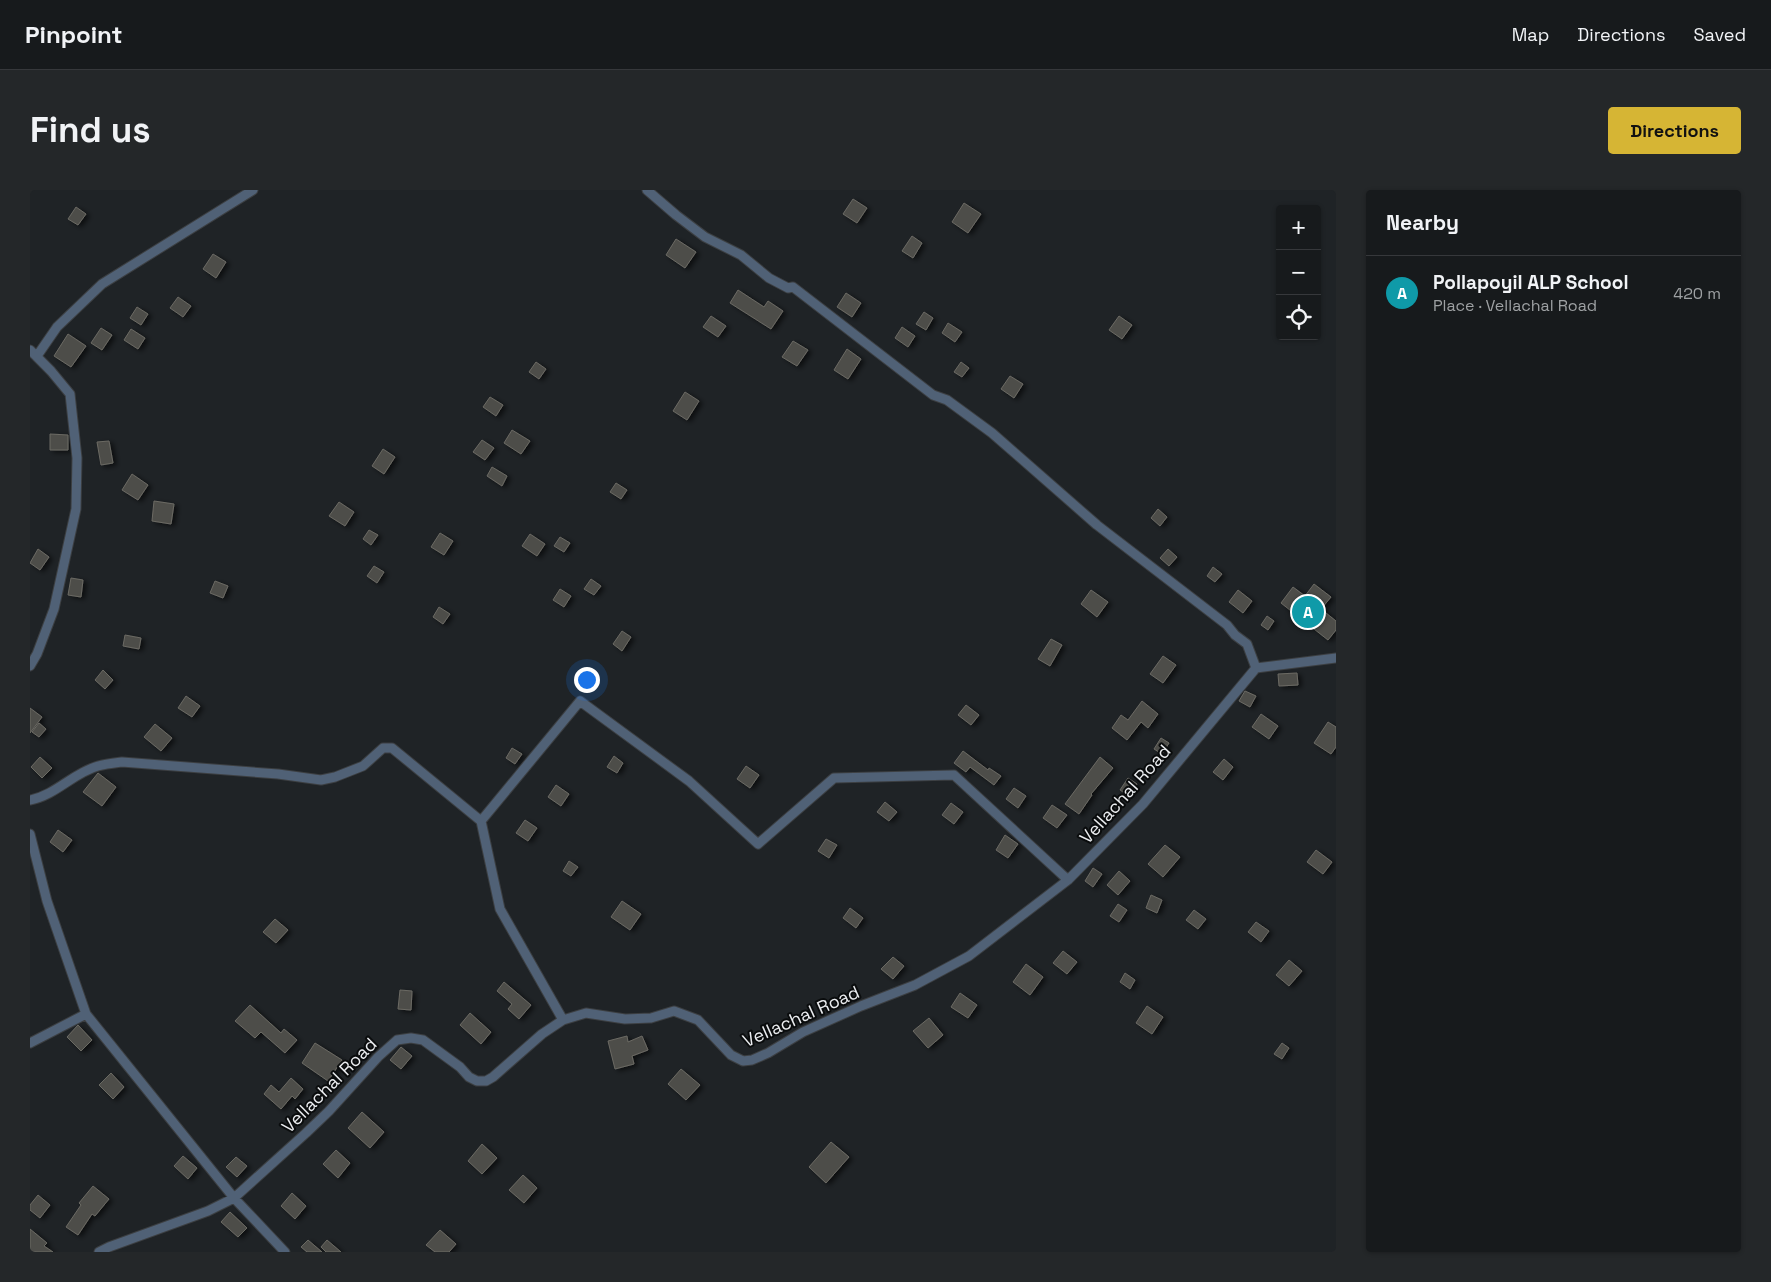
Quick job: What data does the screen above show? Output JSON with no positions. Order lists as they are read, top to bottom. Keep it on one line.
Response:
{"streets":{"street":["Vellachal Road"]},"page":{"header":"Pinpoint","nav":["Map","Directions","Saved"],"buttons":"Directions","title":"Find us","heading":"Nearby","map_buttons":["+","−"],"list":[{"mark":"A","name":"Pollapoyil ALP School","note":"Place · Vellachal Road","value":"420 m"}],"pins":"A"}}
